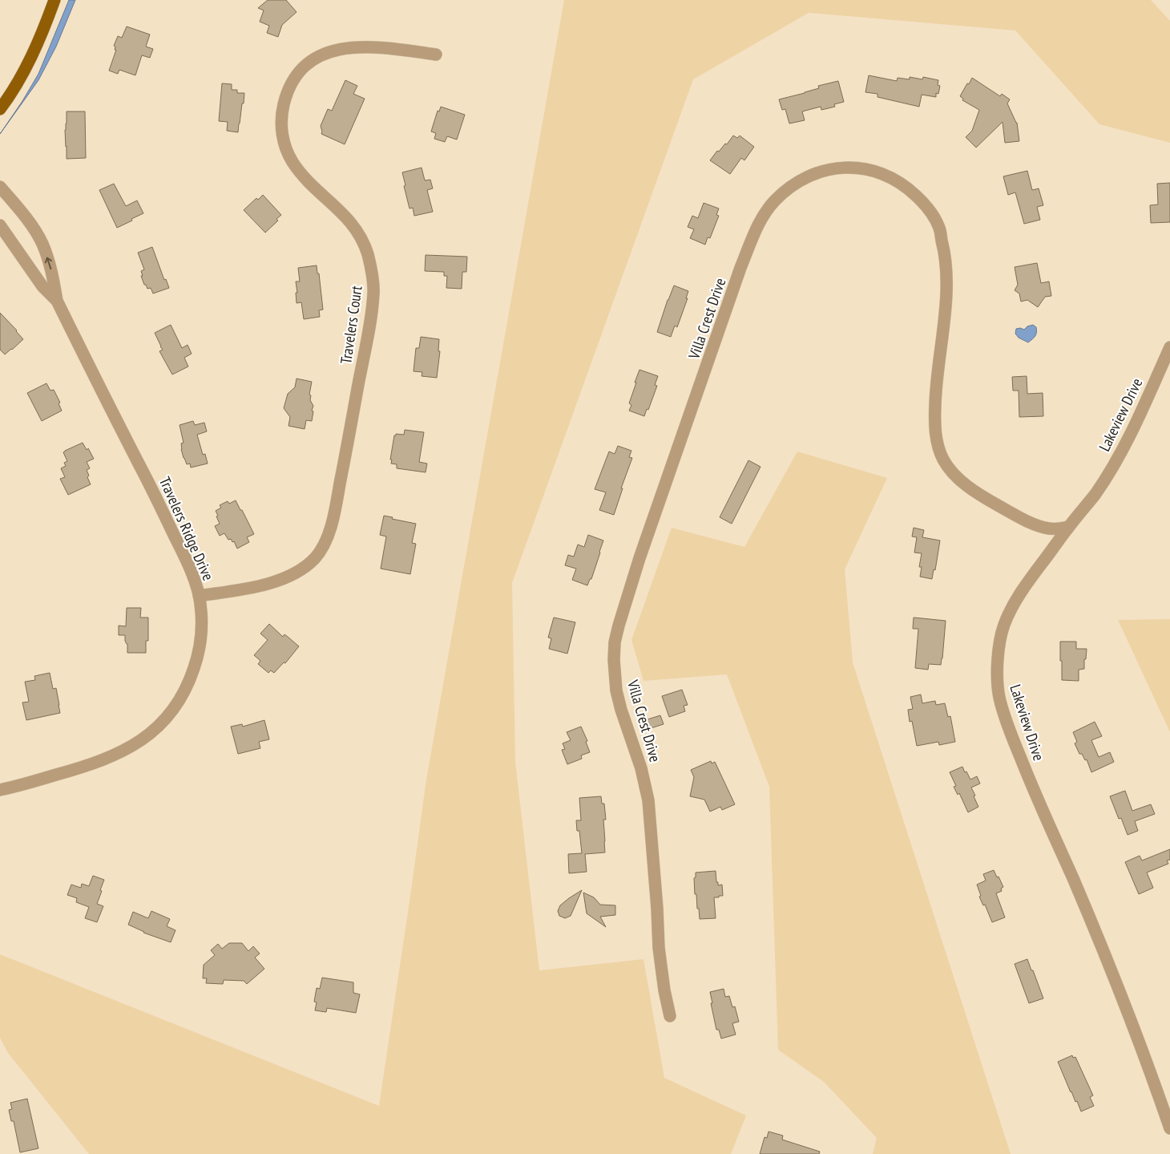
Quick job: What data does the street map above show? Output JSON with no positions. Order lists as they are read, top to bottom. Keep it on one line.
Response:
{"streets":{"street":["Villa Crest Drive","Travelers Court","Lakeview Drive","Travelers Ridge Drive"]},"crossings":[["Villa Crest Drive","Lakeview Drive"],["Travelers Court","Travelers Ridge Drive"]]}
